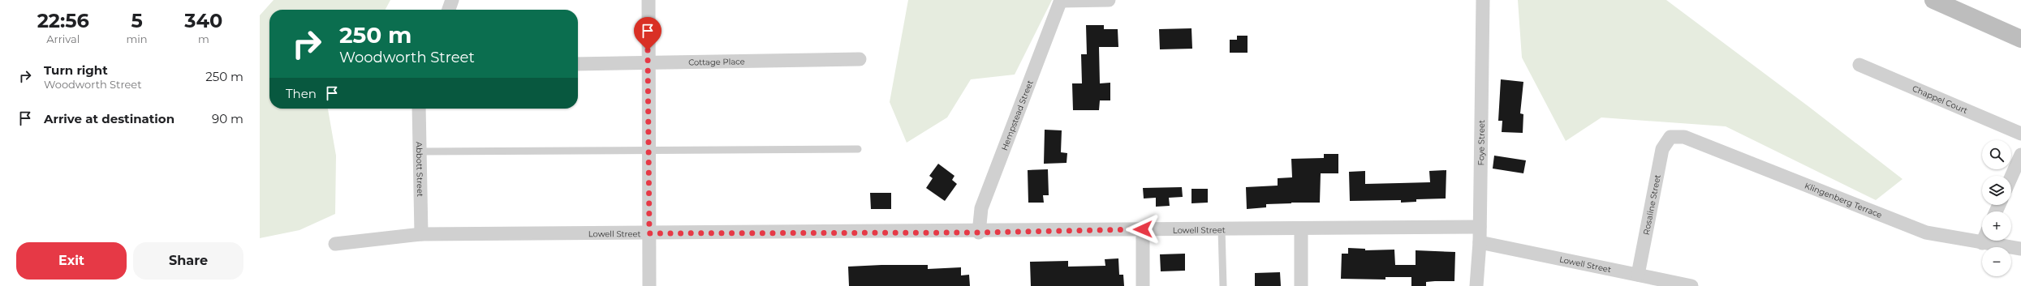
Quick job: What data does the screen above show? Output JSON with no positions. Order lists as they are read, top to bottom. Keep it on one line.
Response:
{"streets":{"street":["Cottage Place","Chappel Court","Hempstead Street","Foye Street","Abbott Street","Klingenberg Terrace","Rosaline Street","Lowell Street"]},"crossings":[["Hempstead Street","Lowell Street"],["Foye Street","Lowell Street"],["Abbott Street","Lowell Street"],["Klingenberg Terrace","Rosaline Street"],["Rosaline Street","Lowell Street"]],"page":{"eta":["22:56","Arrival","5","min","340","m"],"turn":["250 m","Woodworth Street"],"list":[{"name":"Turn right","note":"Woodworth Street","value":"250 m"},{"name":"Arrive at destination","value":"90 m"}],"then":"Then","map_buttons":["+","−"],"buttons":["Exit","Share"]}}
